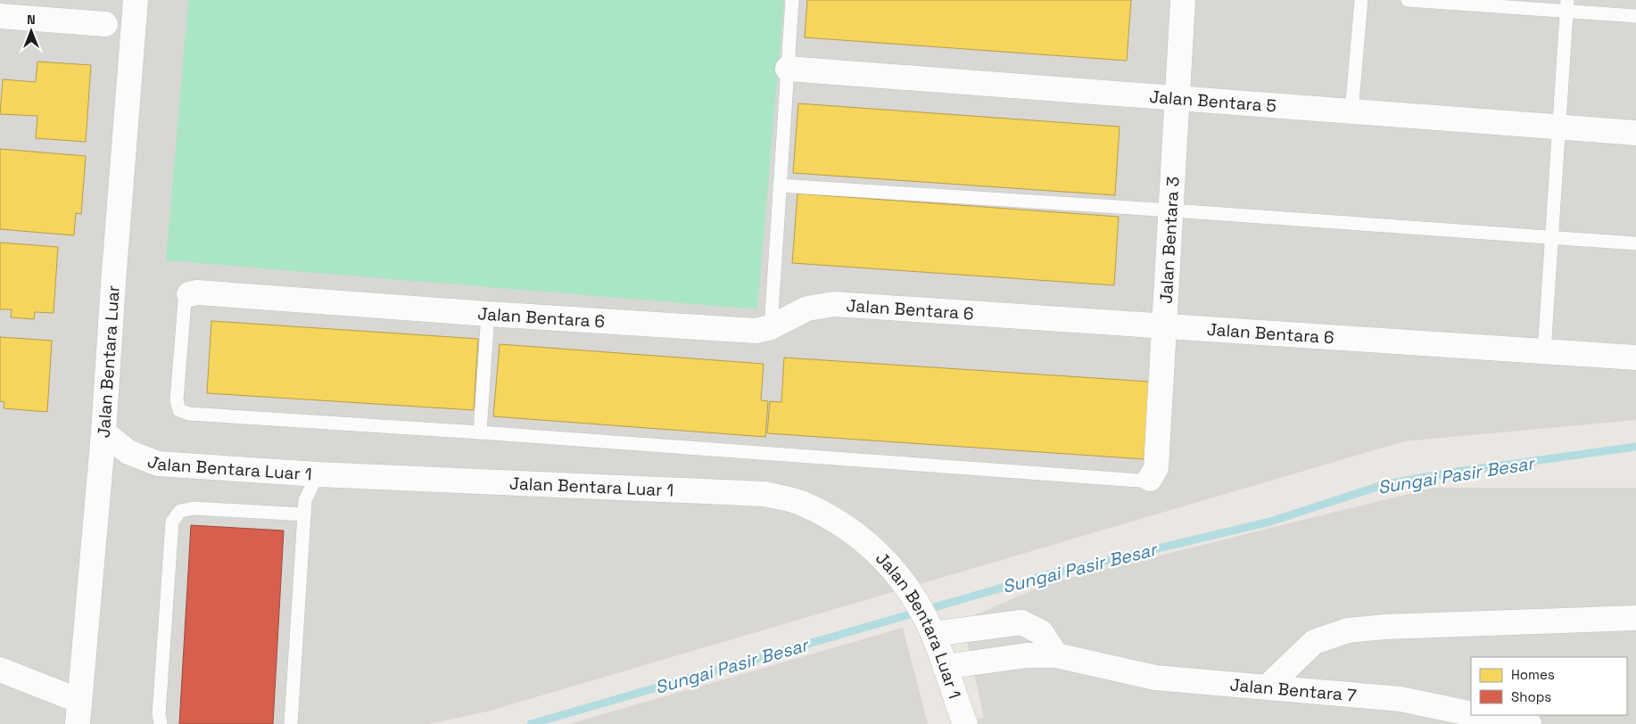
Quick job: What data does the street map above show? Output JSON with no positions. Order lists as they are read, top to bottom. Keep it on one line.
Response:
{"streets":{"street":["Jalan Bentara 5","Jalan Bentara 3","Jalan Bentara 6","Jalan Bentara Luar","Jalan Bentara Luar 1","Jalan Bentara 7"]},"crossings":[["Jalan Bentara 5","Jalan Bentara 3"],["Jalan Bentara 3","Jalan Bentara 6"],["Jalan Bentara Luar","Jalan Bentara Luar 1"],["Jalan Bentara Luar 1","Jalan Bentara 7"]],"water":["Sungai Pasir Besar"],"legend":["Homes","Shops"],"north":"top"}
